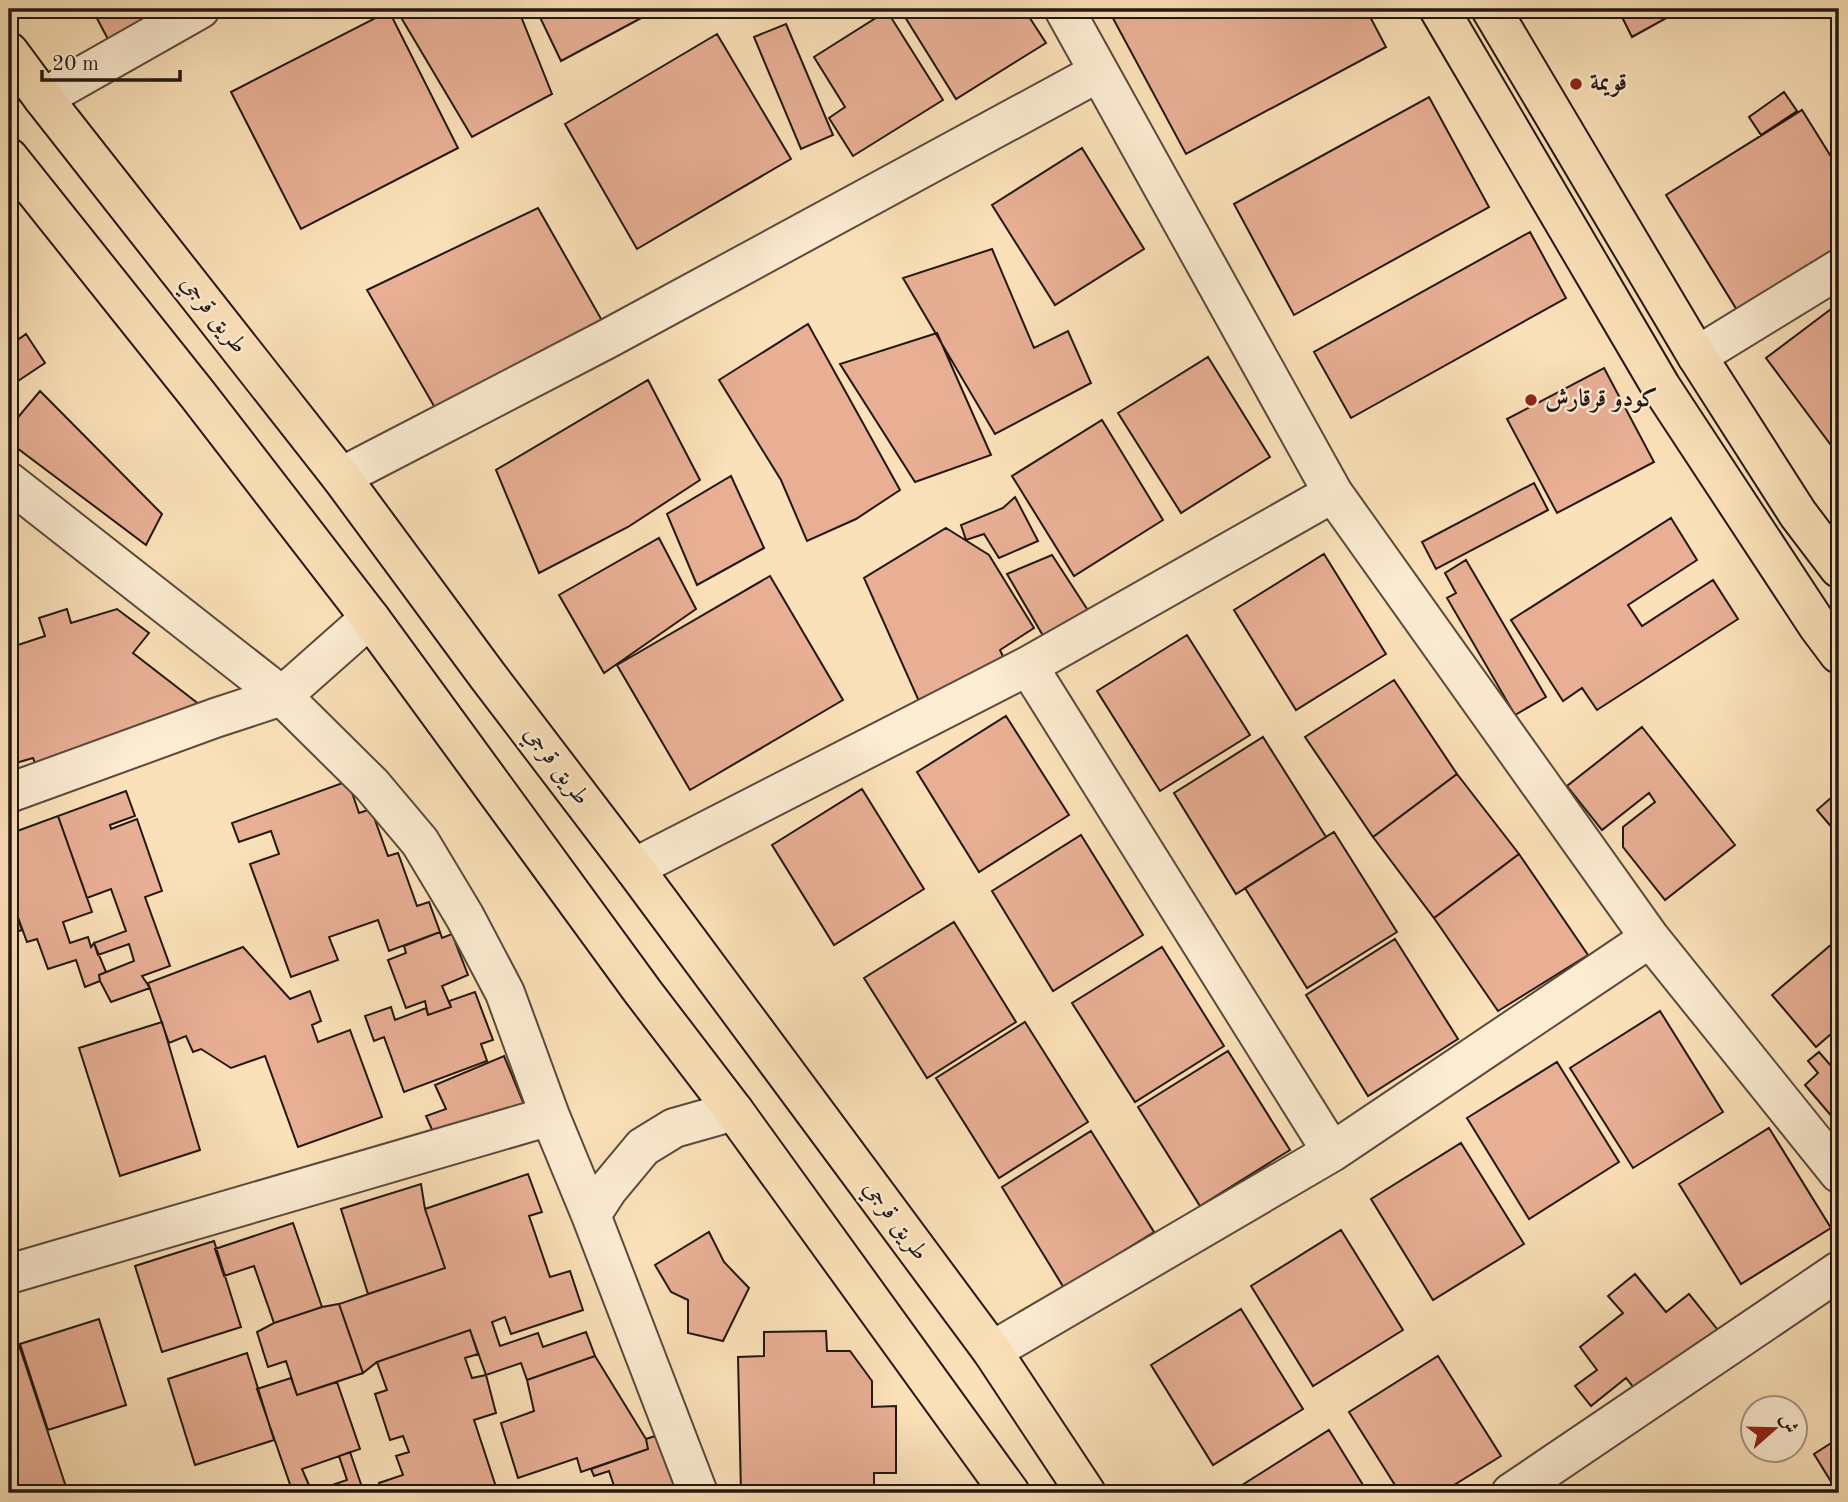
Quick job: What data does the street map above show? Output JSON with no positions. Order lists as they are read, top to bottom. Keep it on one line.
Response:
{"streets":{"main road":["طريق قرجي"]},"places":["قويمة","كودو قرقارش"],"scale_bar":"20 m","north":"right"}
